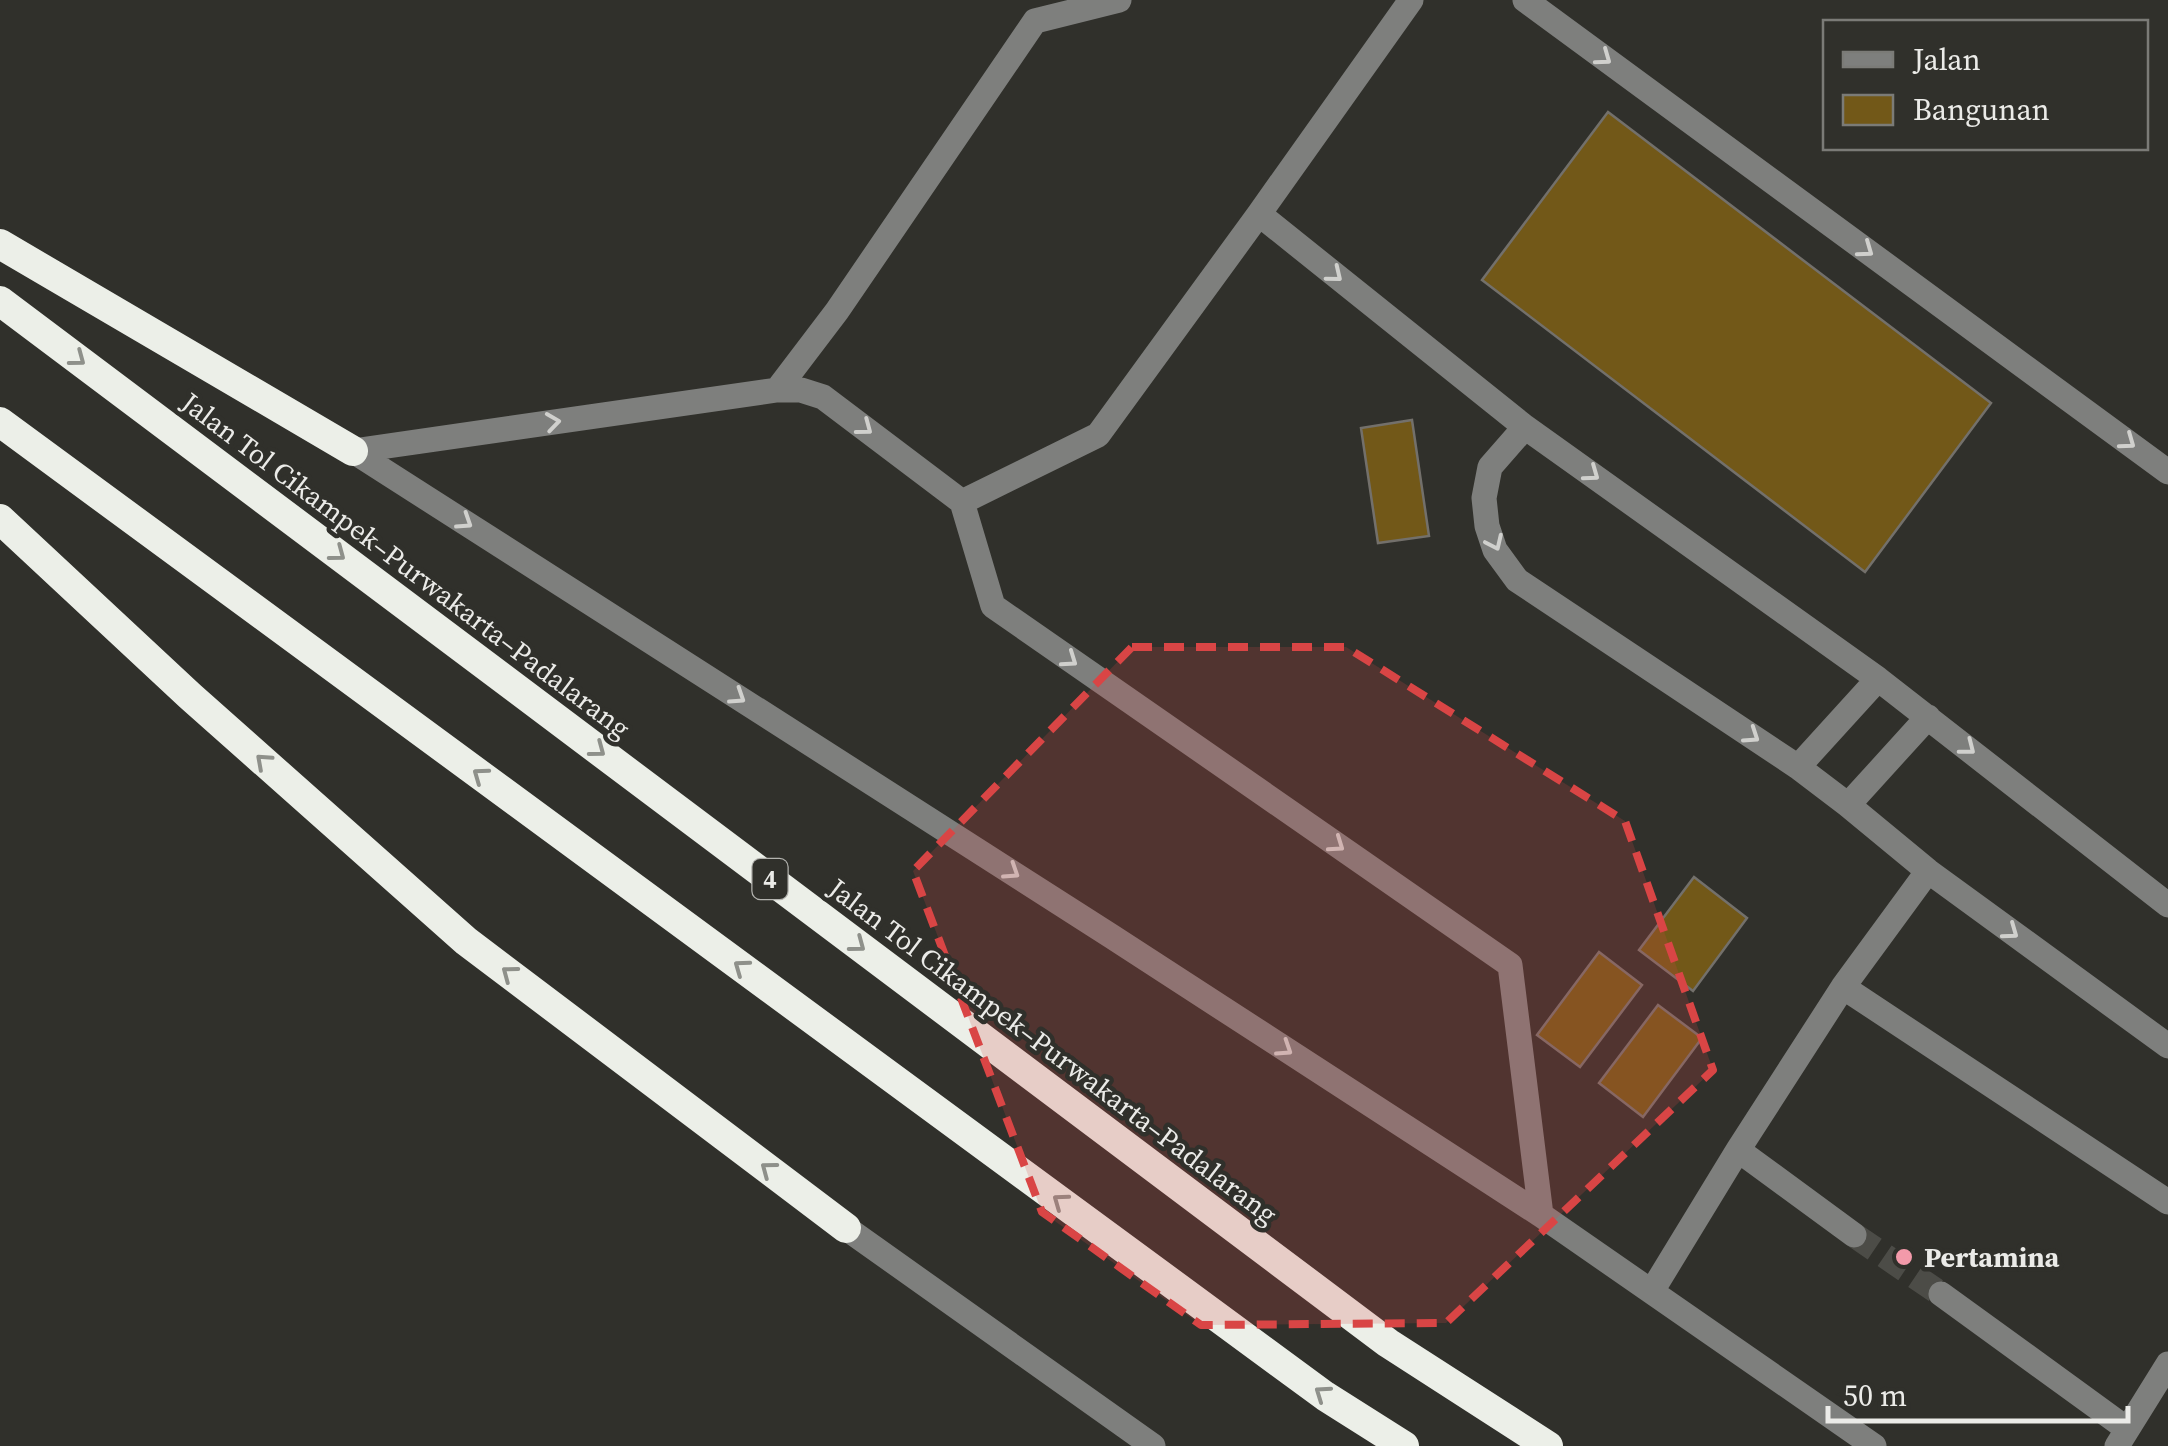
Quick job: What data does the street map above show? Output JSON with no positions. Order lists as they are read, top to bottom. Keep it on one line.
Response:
{"streets":{"highway":["Jalan Tol Cikampek–Purwakarta–Padalarang","4"]},"places":["Pertamina"],"legend":["Jalan","Bangunan"],"scale_bar":"50 m"}
